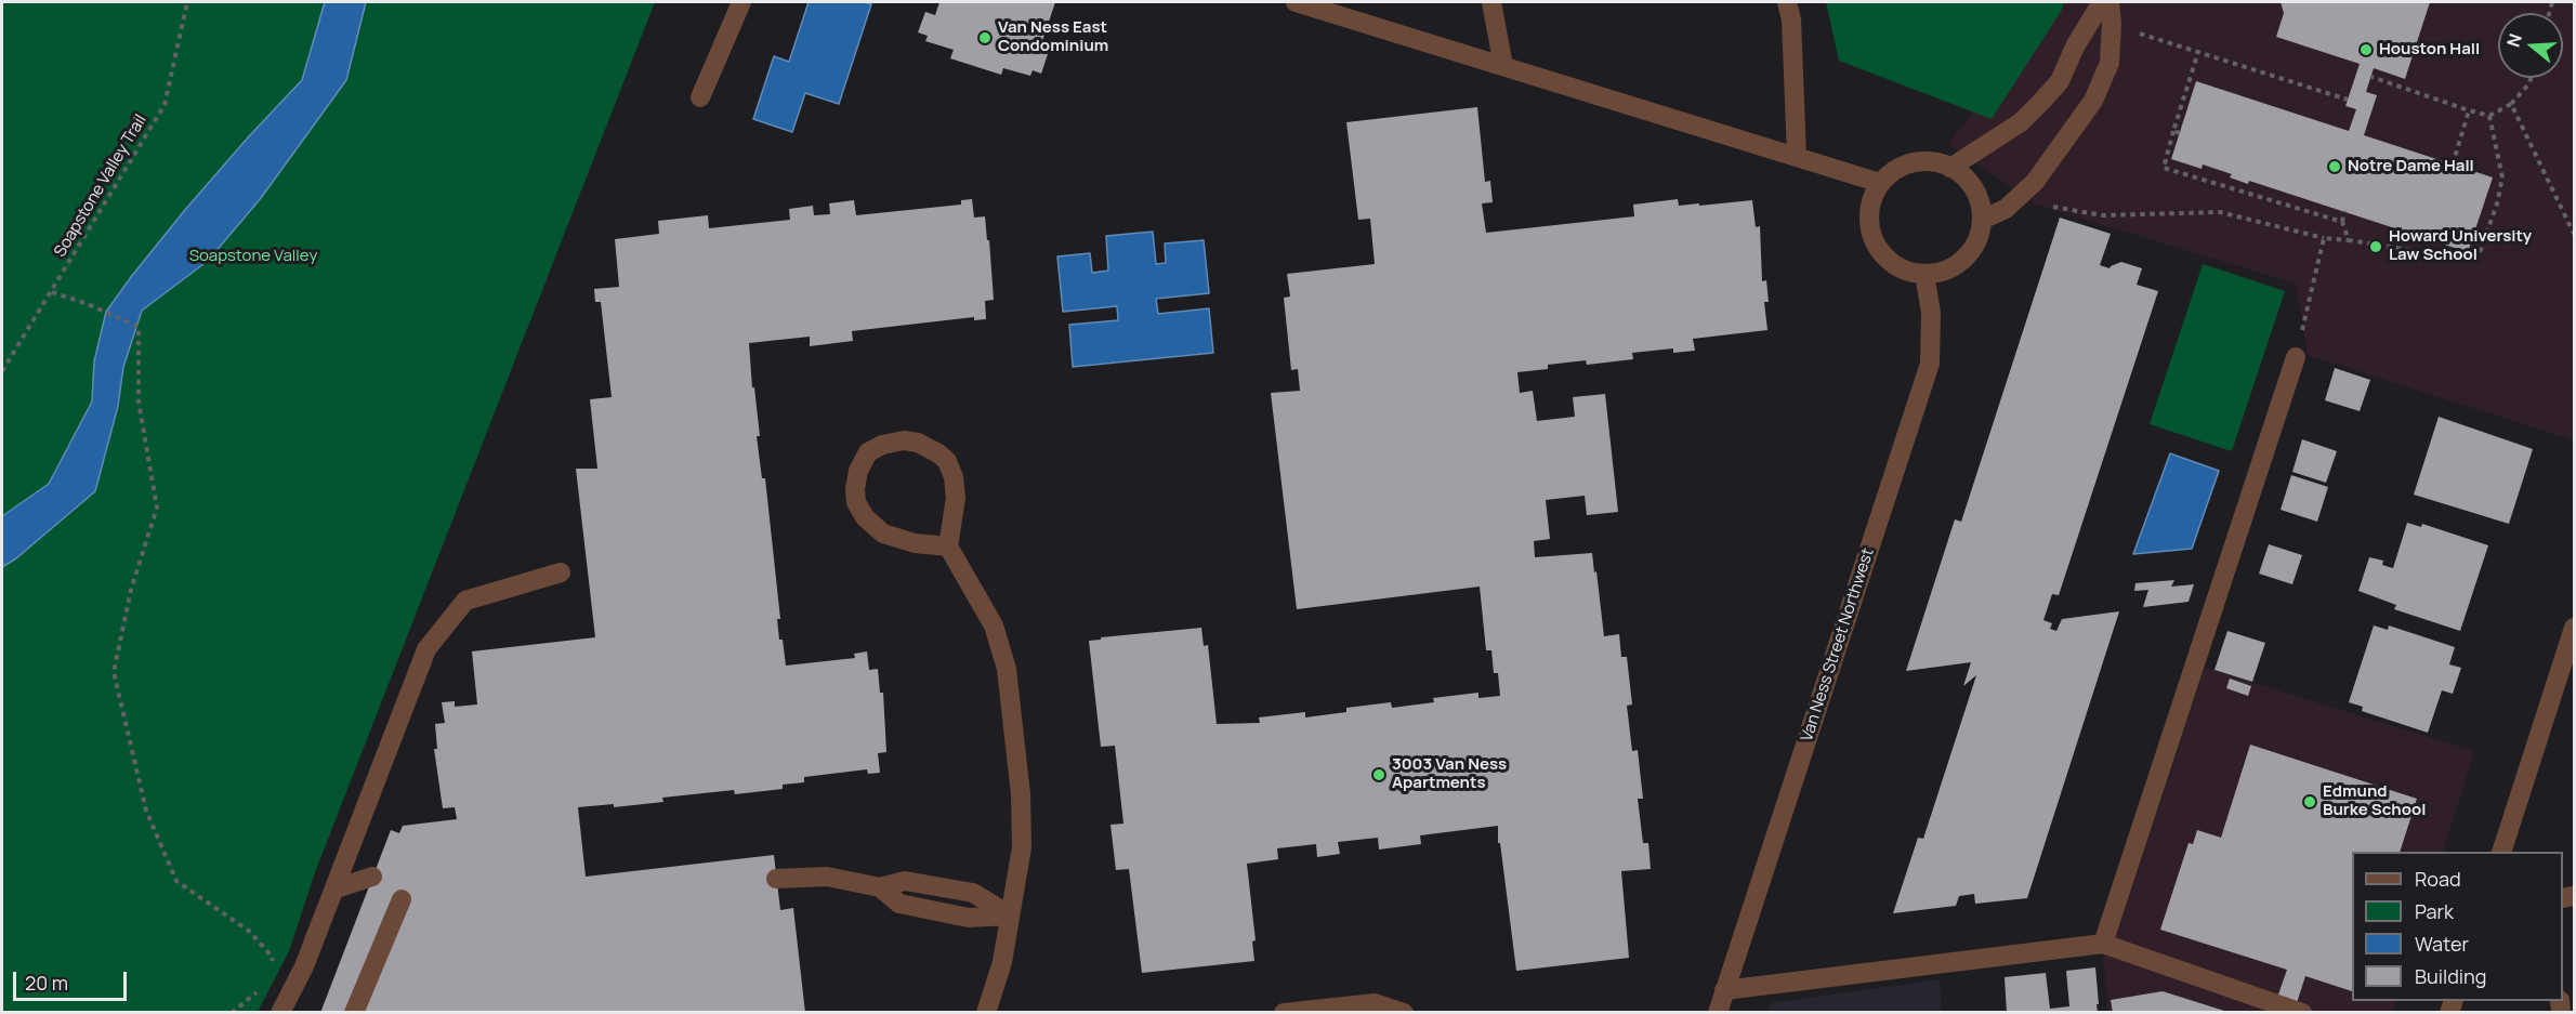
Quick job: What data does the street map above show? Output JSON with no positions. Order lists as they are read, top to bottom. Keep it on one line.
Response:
{"streets":{"street":["Van Ness Street Northwest"],"path":["Soapstone Valley Trail"]},"parks":["Soapstone Valley"],"places":["Van Ness East Condominium","Houston Hall","Notre Dame Hall","Howard University Law School","3003 Van Ness Apartments","Edmund Burke School"],"legend":["Road","Park","Water","Building"],"scale_bar":"20 m","north":"left"}
